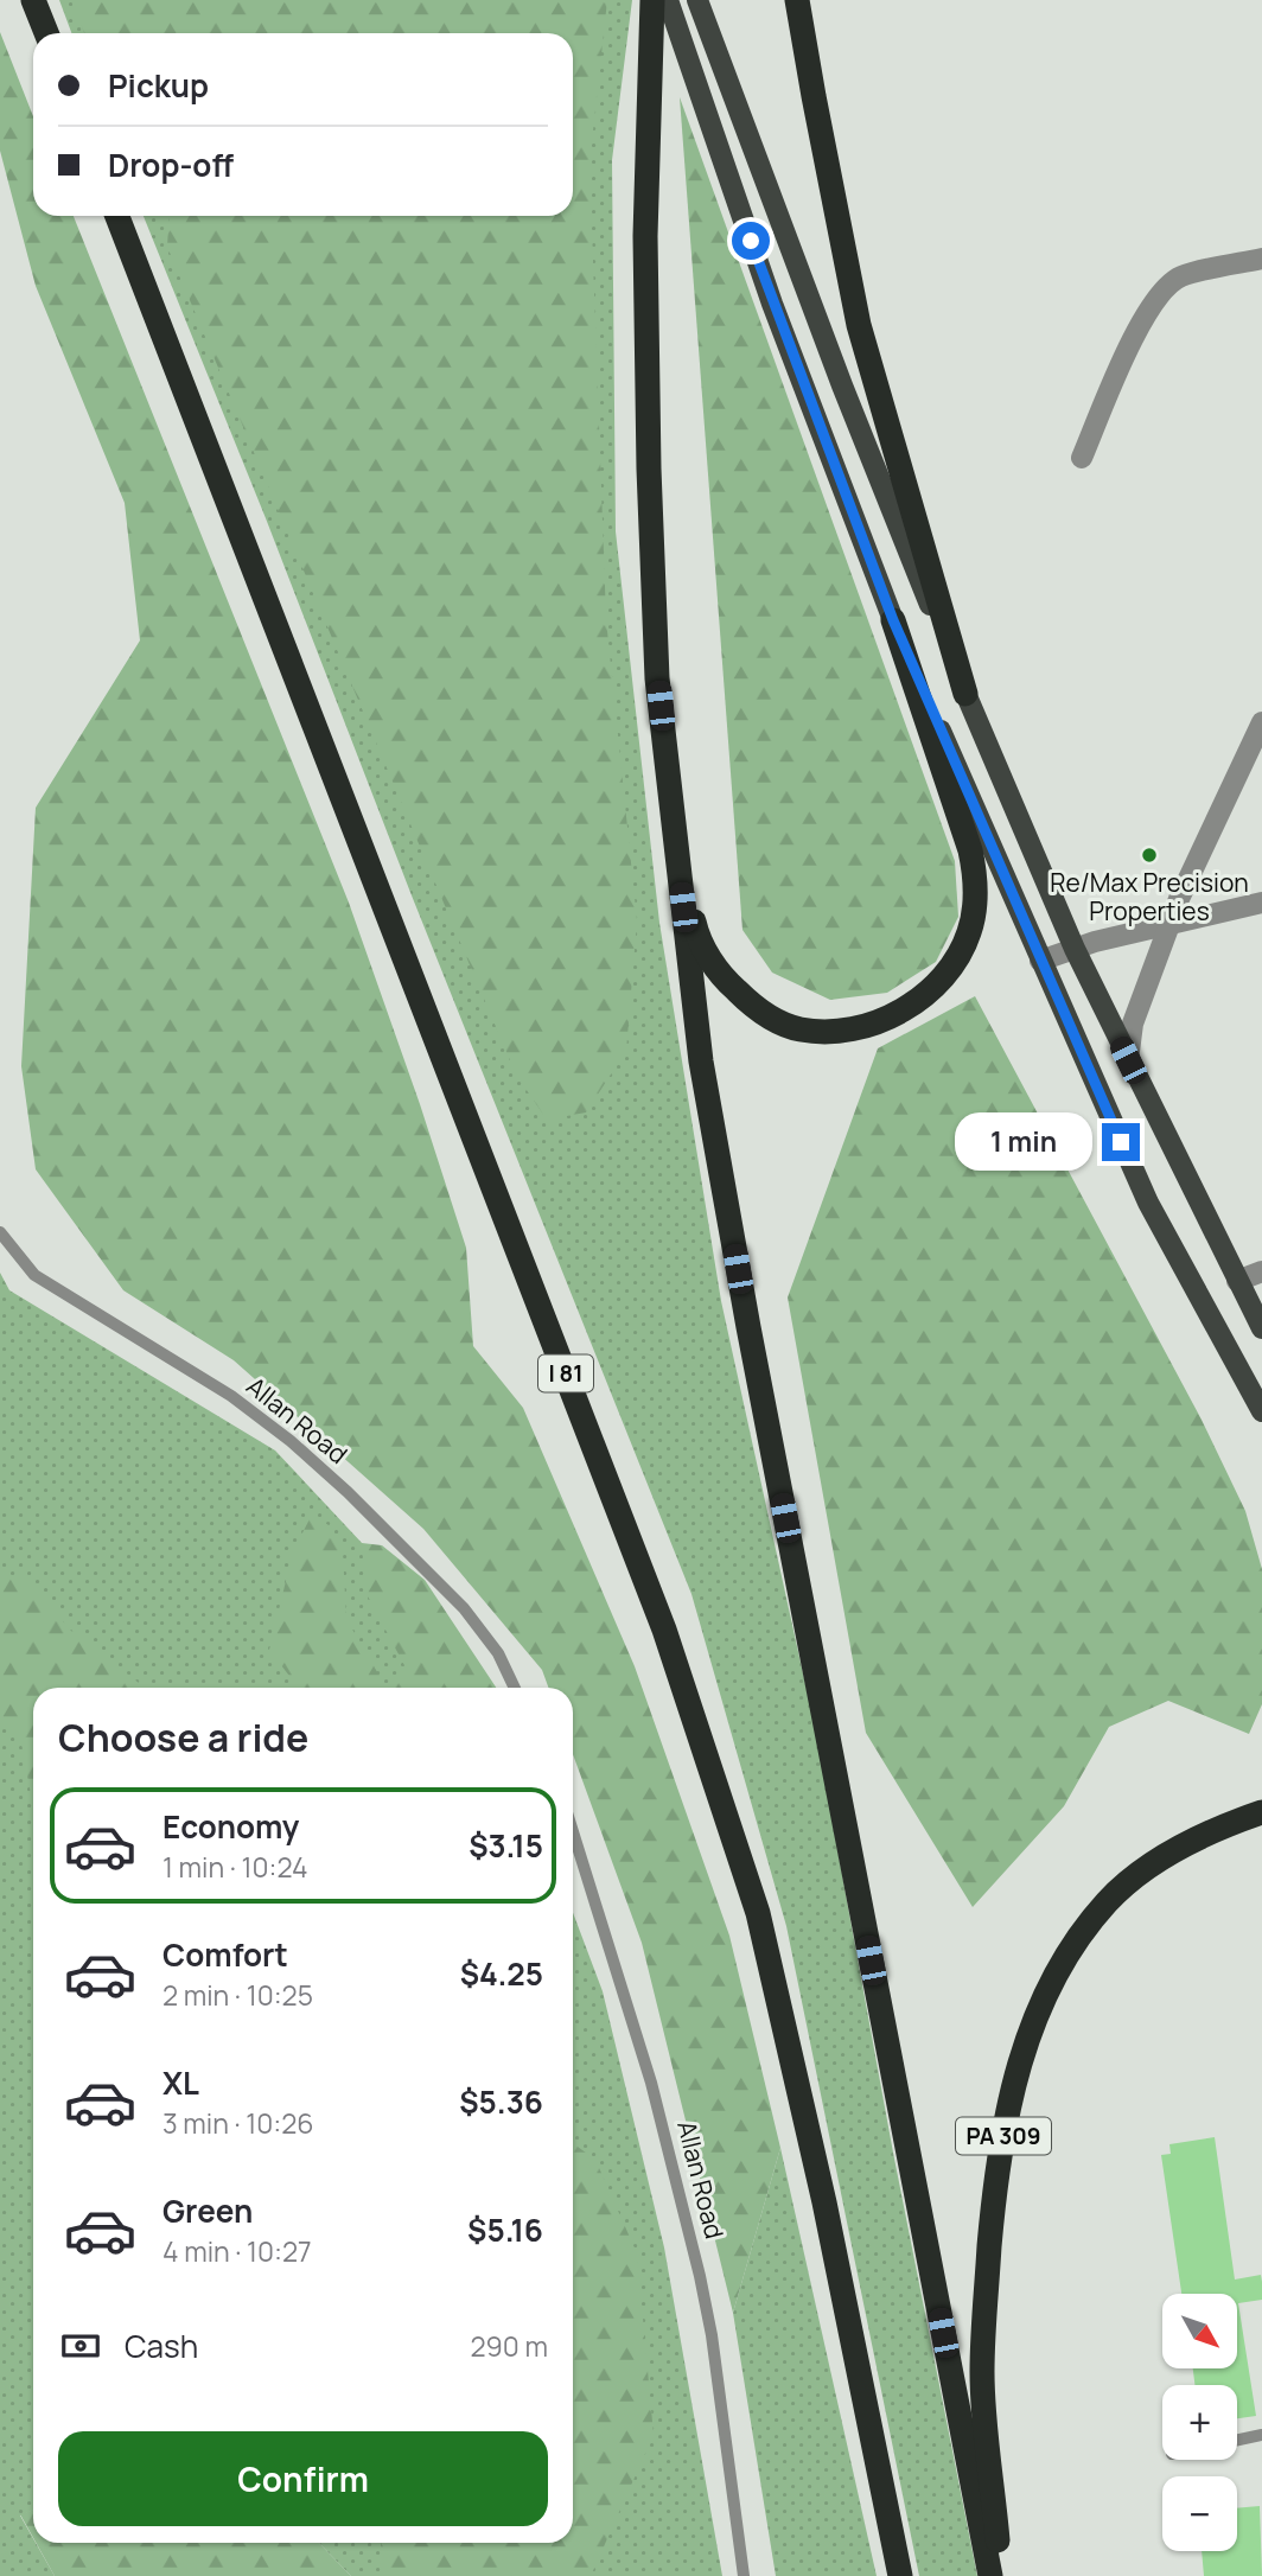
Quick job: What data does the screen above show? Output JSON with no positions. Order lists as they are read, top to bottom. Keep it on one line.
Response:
{"streets":{"highway":["I 81","PA 309"],"lane":["Allan Road"]},"places":["Re/Max Precision Properties"],"north":"bottom right","page":{"banner":["Pickup","Drop-off"],"bubble":"1 min","heading":"Choose a ride","list":[{"name":"Economy","note":"1 min · 10:24","value":"$3.15"},{"name":"Comfort","note":"2 min · 10:25","value":"$4.25"},{"name":"XL","note":"3 min · 10:26","value":"$5.36"},{"name":"Green","note":"4 min · 10:27","value":"$5.16"}],"map_buttons":["+","−"],"pay":["Cash","290 m"],"buttons":"Confirm"}}
